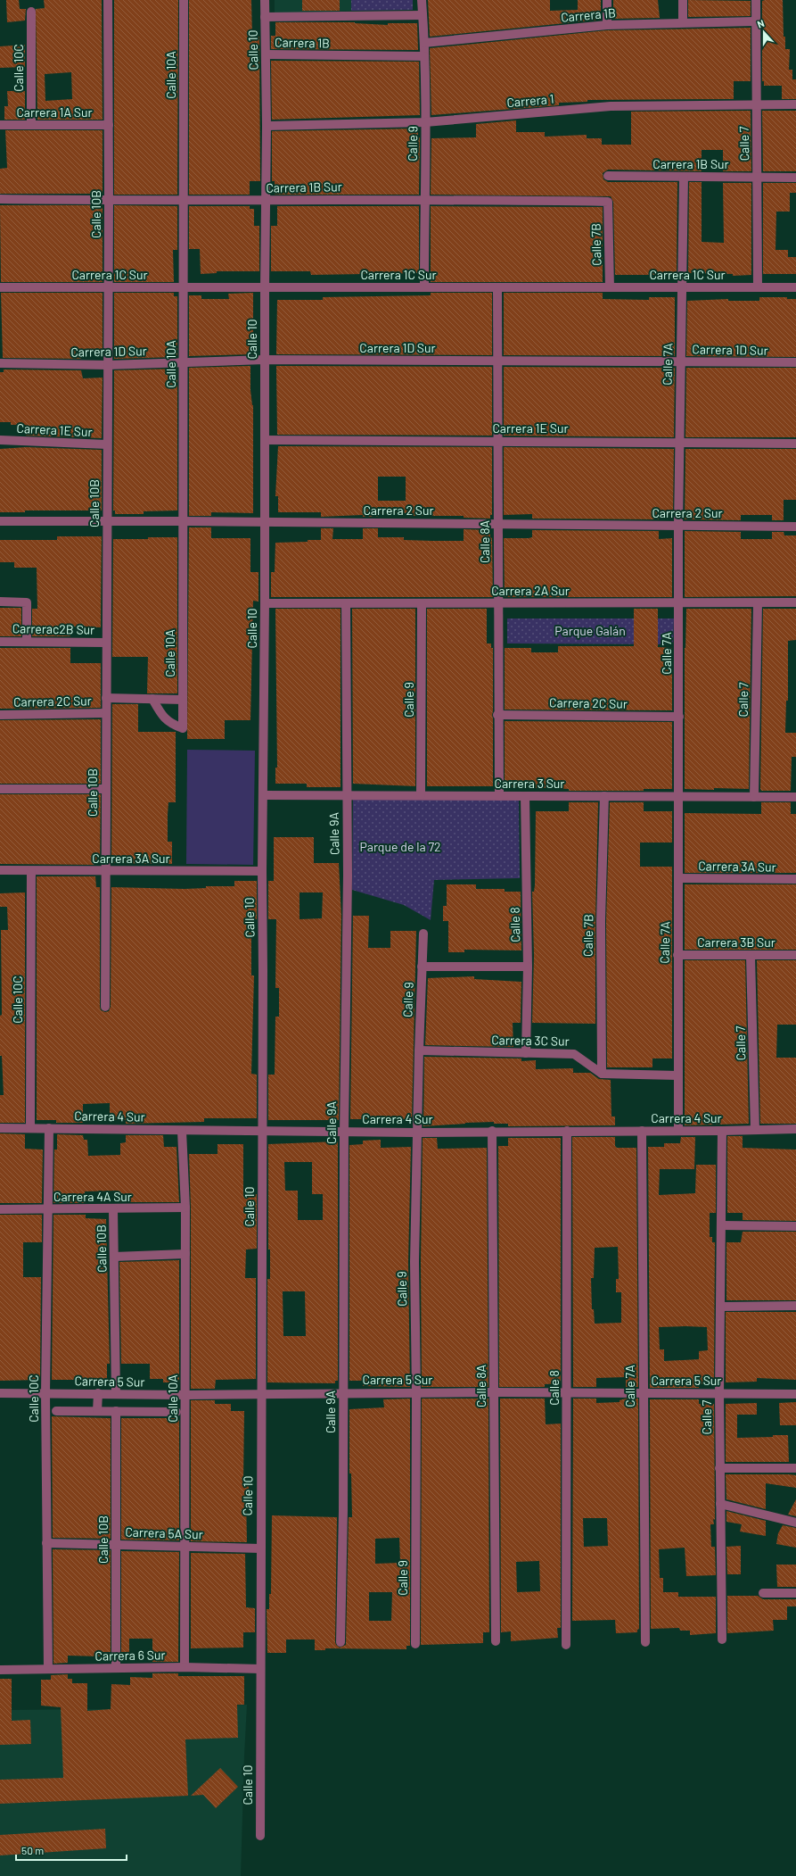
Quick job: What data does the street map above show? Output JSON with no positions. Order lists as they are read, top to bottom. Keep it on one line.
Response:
{"streets":{"street":["Carrera 1B","Calle 10","Calle 10C","Calle 10A","Carrera 1","Carrera 1A Sur","Calle 9","Calle 7","Carrera 1B Sur","Calle 10B","Calle 7B","Carrera 1C Sur","Carrera 1D Sur","Calle 7A","Carrera 1E Sur","Carrera 2 Sur","Calle 8A","Carrera 2A Sur","Carrerac2B Sur","Carrera 2C Sur","Carrera 3 Sur","Calle 9A","Carrera 3A Sur","Calle 8","Carrera 3B Sur","Carrera 3C Sur","Carrera 4 Sur","Carrera 4A Sur","Carrera 5 Sur","Carrera 5A Sur","Carrera 6 Sur"]},"crossings":[["Carrera 1B","Calle 10"],["Carrera 1B","Calle 9"],["Carrera 1B","Calle 7"],["Calle 10","Carrera 1"],["Calle 10","Carrera 1B Sur"],["Calle 10","Carrera 1C Sur"],["Calle 10","Carrera 1D Sur"],["Calle 10","Carrera 1E Sur"],["Calle 10","Carrera 2 Sur"],["Calle 10","Carrera 2A Sur"],["Calle 10","Carrera 3 Sur"],["Calle 10","Carrera 3A Sur"],["Calle 10","Carrera 4 Sur"],["Calle 10","Carrera 5 Sur"],["Calle 10","Carrera 5A Sur"],["Calle 10","Carrera 6 Sur"],["Calle 10C","Carrera 1A Sur"],["Calle 10C","Carrera 3A Sur"],["Calle 10C","Carrera 4 Sur"],["Calle 10C","Carrera 4A Sur"],["Calle 10C","Carrera 5 Sur"],["Calle 10C","Carrera 5A Sur"],["Calle 10C","Carrera 6 Sur"],["Calle 10A","Carrera 1B Sur"],["Calle 10A","Carrera 1C Sur"],["Calle 10A","Carrera 1D Sur"],["Calle 10A","Carrera 2 Sur"],["Calle 10A","Carrera 2C Sur"],["Calle 10A","Carrera 4 Sur"],["Calle 10A","Carrera 4A Sur"],["Calle 10A","Carrera 5 Sur"],["Calle 10A","Carrera 5A Sur"],["Calle 10A","Carrera 6 Sur"],["Carrera 1","Calle 9"],["Carrera 1","Calle 7"],["Carrera 1A Sur","Calle 10B"],["Calle 9","Carrera 1B Sur"],["Calle 9","Carrera 1C Sur"],["Calle 9","Carrera 2A Sur"],["Calle 9","Carrera 3 Sur"],["Calle 9","Carrera 3C Sur"],["Calle 9","Carrera 4 Sur"],["Calle 9","Carrera 5 Sur"],["Calle 7","Carrera 1B Sur"],["Calle 7","Carrera 1C Sur"],["Calle 7","Carrera 2A Sur"],["Calle 7","Carrera 3 Sur"],["Calle 7","Carrera 3B Sur"],["Calle 7","Carrera 4 Sur"],["Calle 7","Carrera 5 Sur"],["Carrera 1B Sur","Calle 10B"],["Carrera 1B Sur","Calle 7B"],["Carrera 1B Sur","Calle 7A"],["Calle 10B","Carrera 1C Sur"],["Calle 10B","Carrera 1D Sur"],["Calle 10B","Carrera 1E Sur"],["Calle 10B","Carrera 2 Sur"],["Calle 10B","Carrerac2B Sur"],["Calle 10B","Carrera 2C Sur"],["Calle 10B","Carrera 3A Sur"],["Calle 10B","Carrera 4A Sur"],["Calle 10B","Carrera 5 Sur"],["Calle 10B","Carrera 5A Sur"],["Calle 10B","Carrera 6 Sur"],["Calle 7B","Carrera 1C Sur"],["Calle 7B","Carrera 3 Sur"],["Calle 7B","Carrera 3C Sur"],["Carrera 1C Sur","Calle 7A"],["Carrera 1C Sur","Calle 8A"],["Carrera 1D Sur","Calle 7A"],["Carrera 1D Sur","Calle 8A"],["Calle 7A","Carrera 1E Sur"],["Calle 7A","Carrera 2 Sur"],["Calle 7A","Carrera 2A Sur"],["Calle 7A","Carrera 2C Sur"],["Calle 7A","Carrera 3 Sur"],["Calle 7A","Carrera 3A Sur"],["Calle 7A","Carrera 3B Sur"],["Calle 7A","Carrera 4 Sur"],["Calle 7A","Carrera 5 Sur"],["Carrera 1E Sur","Calle 8A"],["Carrera 2 Sur","Calle 8A"],["Calle 8A","Carrera 2A Sur"],["Calle 8A","Carrera 2C Sur"],["Calle 8A","Carrera 3 Sur"],["Calle 8A","Carrera 4 Sur"],["Calle 8A","Carrera 5 Sur"],["Carrera 2A Sur","Calle 9A"],["Carrera 3 Sur","Calle 9A"],["Carrera 3 Sur","Calle 8"],["Calle 9A","Carrera 4 Sur"],["Calle 9A","Carrera 5 Sur"],["Calle 8","Carrera 3C Sur"],["Calle 8","Carrera 4 Sur"],["Calle 8","Carrera 5 Sur"]],"parks":["Parque Galán","Parque de la 72"],"scale_bar":"50 m","north":"top"}
